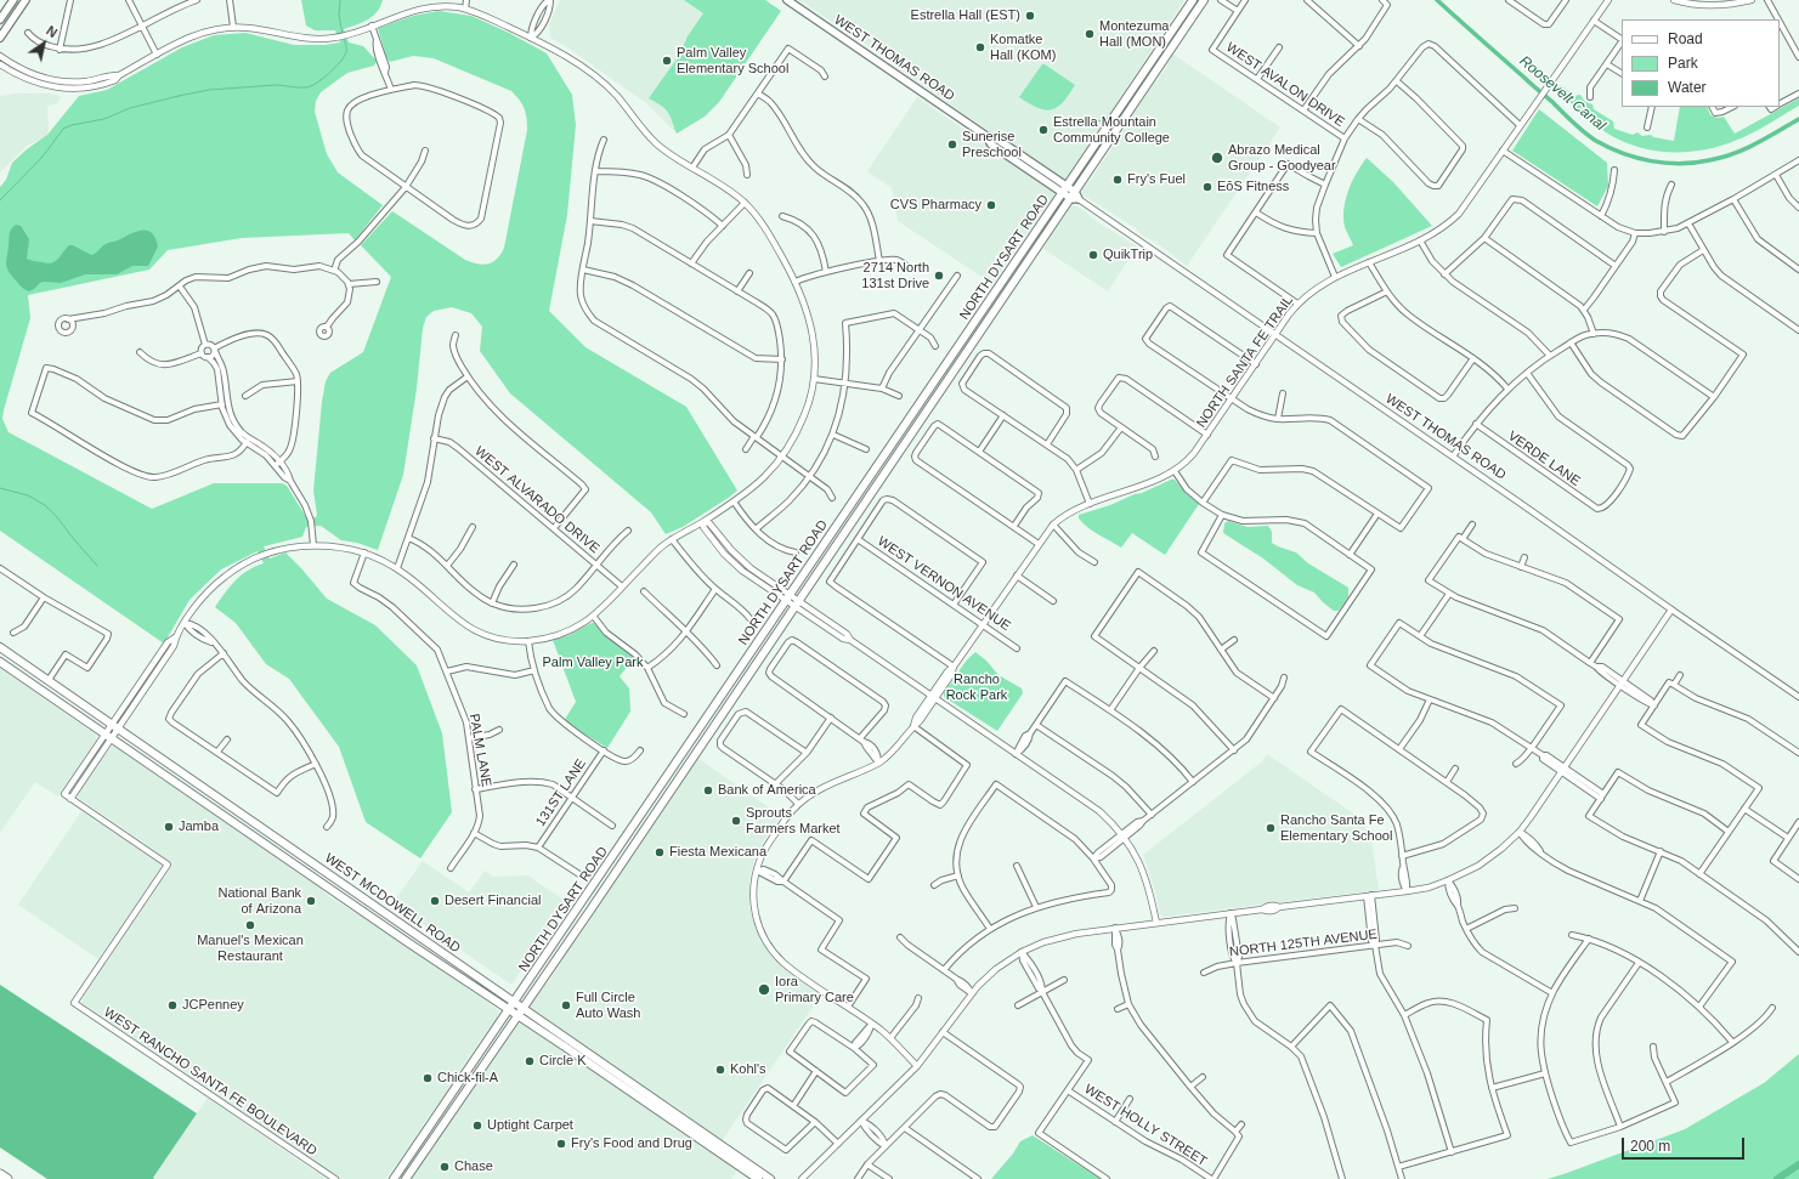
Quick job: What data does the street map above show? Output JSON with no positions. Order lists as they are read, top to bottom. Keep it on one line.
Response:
{"streets":{"main road":["WEST THOMAS ROAD","NORTH DYSART ROAD","WEST MCDOWELL ROAD"],"street":["WEST AVALON DRIVE","NORTH SANTA FE TRAIL","VERDE LANE","WEST ALVARADO DRIVE","WEST VERNON AVENUE","PALM LANE","131ST LANE","NORTH 125TH AVENUE","WEST RANCHO SANTA FE BOULEVARD","WEST HOLLY STREET"]},"crossings":[["WEST THOMAS ROAD","NORTH DYSART ROAD"],["WEST THOMAS ROAD","NORTH SANTA FE TRAIL"],["NORTH DYSART ROAD","WEST MCDOWELL ROAD"],["NORTH SANTA FE TRAIL","WEST VERNON AVENUE"]],"water":["Roosevelt Canal"],"parks":["Palm Valley Park","Rancho Rock Park"],"places":["Estrella Hall (EST)","Montezuma Hall (MON)","Komatke Hall (KOM)","Palm Valley Elementary School","Estrella Mountain Community College","Sunerise Preschool","Abrazo Medical Group - Goodyear","Fry's Fuel","EōS Fitness","CVS Pharmacy","QuikTrip","2714 North 131st Drive","Bank of America","Sprouts Farmers Market","Jamba","Rancho Santa Fe Elementary School","Fiesta Mexicana","National Bank of Arizona","Desert Financial","Manuel's Mexican Restaurant","Iora Primary Care","JCPenney","Full Circle Auto Wash","Circle K","Kohl's","Chick-fil-A","Uptight Carpet","Fry's Food and Drug","Chase"],"legend":["Road","Park","Water"],"scale_bar":"200 m","north":"top right"}
